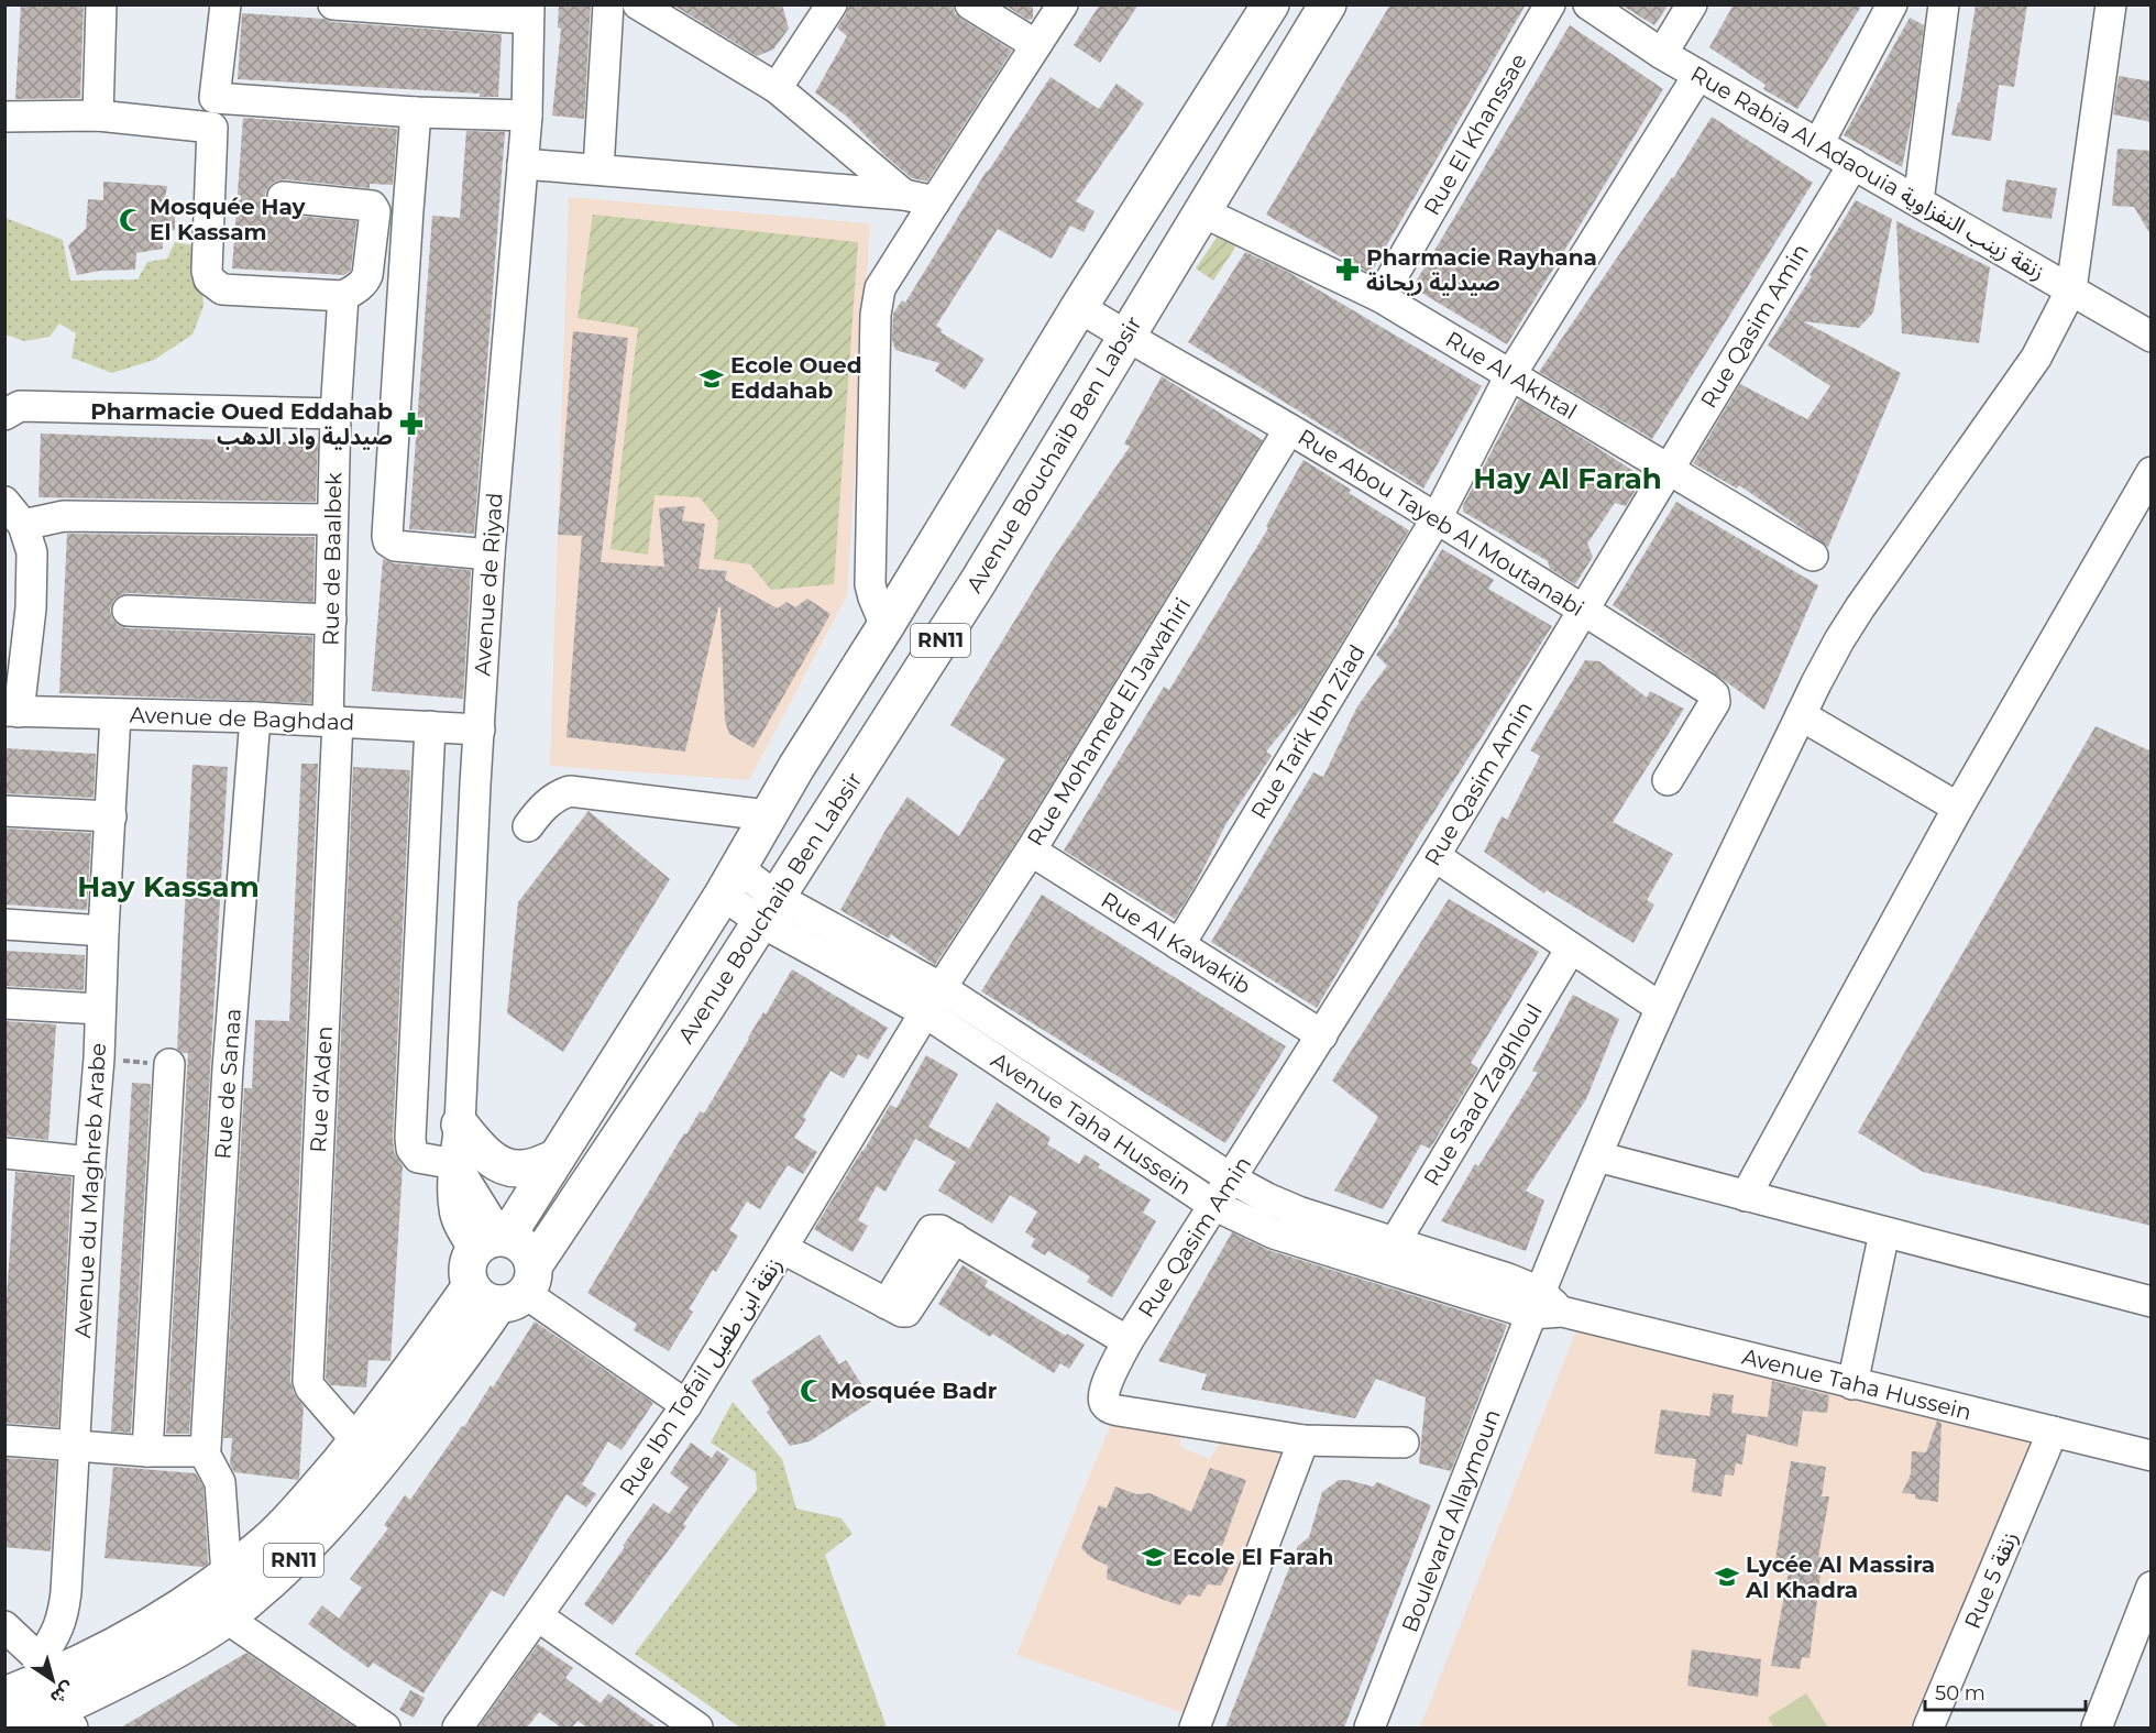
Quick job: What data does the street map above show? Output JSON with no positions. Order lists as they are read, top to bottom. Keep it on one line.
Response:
{"streets":{"main road":["Avenue Bouchaib Ben Labsir","RN11"],"street":["Rue El Khanssae","Rue Rabia Al Adaouia زنقة زينب النفزاوية","Rue Qasim Amin","Rue Al Akhtal","Rue Abou Tayeb Al Moutanabi","Rue de Baalbek","Avenue de Riyad","Avenue de Baghdad","Rue Mohamed El Jawahiri","Rue Tarik Ibn Ziad","Rue Al Kawakib","Rue de Sanaa","Rue d'Aden","Rue Saad Zaghloul","Avenue Taha Hussein","Avenue du Maghreb Arabe","Rue Ibn Tofail زنقة ابن طفيل","Boulevard Allaymoun","Rue 5 زنقة"]},"crossings":[["Rue El Khanssae","Rue Al Akhtal"],["Rue Rabia Al Adaouia زنقة زينب النفزاوية","Rue Qasim Amin"],["Rue Rabia Al Adaouia زنقة زينب النفزاوية","Rue Tarik Ibn Ziad"],["Rue Rabia Al Adaouia زنقة زينب النفزاوية","Boulevard Allaymoun"],["Rue Qasim Amin","Rue Al Akhtal"],["Rue Qasim Amin","Rue Abou Tayeb Al Moutanabi"],["Rue Qasim Amin","Rue Al Kawakib"],["Rue Qasim Amin","Avenue Taha Hussein"],["Rue Al Akhtal","Avenue Bouchaib Ben Labsir"],["Rue Al Akhtal","Rue Tarik Ibn Ziad"],["Avenue Bouchaib Ben Labsir","Rue Abou Tayeb Al Moutanabi"],["Avenue Bouchaib Ben Labsir","RN11"],["Avenue Bouchaib Ben Labsir","Rue d'Aden"],["Avenue Bouchaib Ben Labsir","Avenue Taha Hussein"],["Avenue Bouchaib Ben Labsir","Avenue du Maghreb Arabe"],["Rue Abou Tayeb Al Moutanabi","RN11"],["Rue Abou Tayeb Al Moutanabi","Rue Mohamed El Jawahiri"],["Rue Abou Tayeb Al Moutanabi","Rue Tarik Ibn Ziad"],["Rue de Baalbek","Avenue de Baghdad"],["Rue de Baalbek","Rue d'Aden"],["Avenue de Riyad","Avenue de Baghdad"],["RN11","Avenue Taha Hussein"],["Avenue de Baghdad","Rue de Sanaa"],["Avenue de Baghdad","Rue d'Aden"],["Avenue de Baghdad","Avenue du Maghreb Arabe"],["Rue Mohamed El Jawahiri","Rue Al Kawakib"],["Rue Mohamed El Jawahiri","Avenue Taha Hussein"],["Rue Mohamed El Jawahiri","Rue Ibn Tofail زنقة ابن طفيل"],["Rue Tarik Ibn Ziad","Rue Al Kawakib"],["Rue Saad Zaghloul","Avenue Taha Hussein"],["Avenue Taha Hussein","Rue Ibn Tofail زنقة ابن طفيل"],["Avenue Taha Hussein","Boulevard Allaymoun"],["Avenue Taha Hussein","Rue 5 زنقة"]],"districts":["Hay Al Farah","Hay Kassam"],"places":{"mosque":["Mosquée Hay El Kassam","Mosquée Badr"],"pharmacy":["Pharmacie Rayhana صيدلية ريحانة","Pharmacie Oued Eddahab صيدلية واد الدهب"],"school or university":["Ecole Oued Eddahab","Ecole El Farah","Lycée Al Massira Al Khadra"]},"scale_bar":"50 m","north":"bottom right"}
